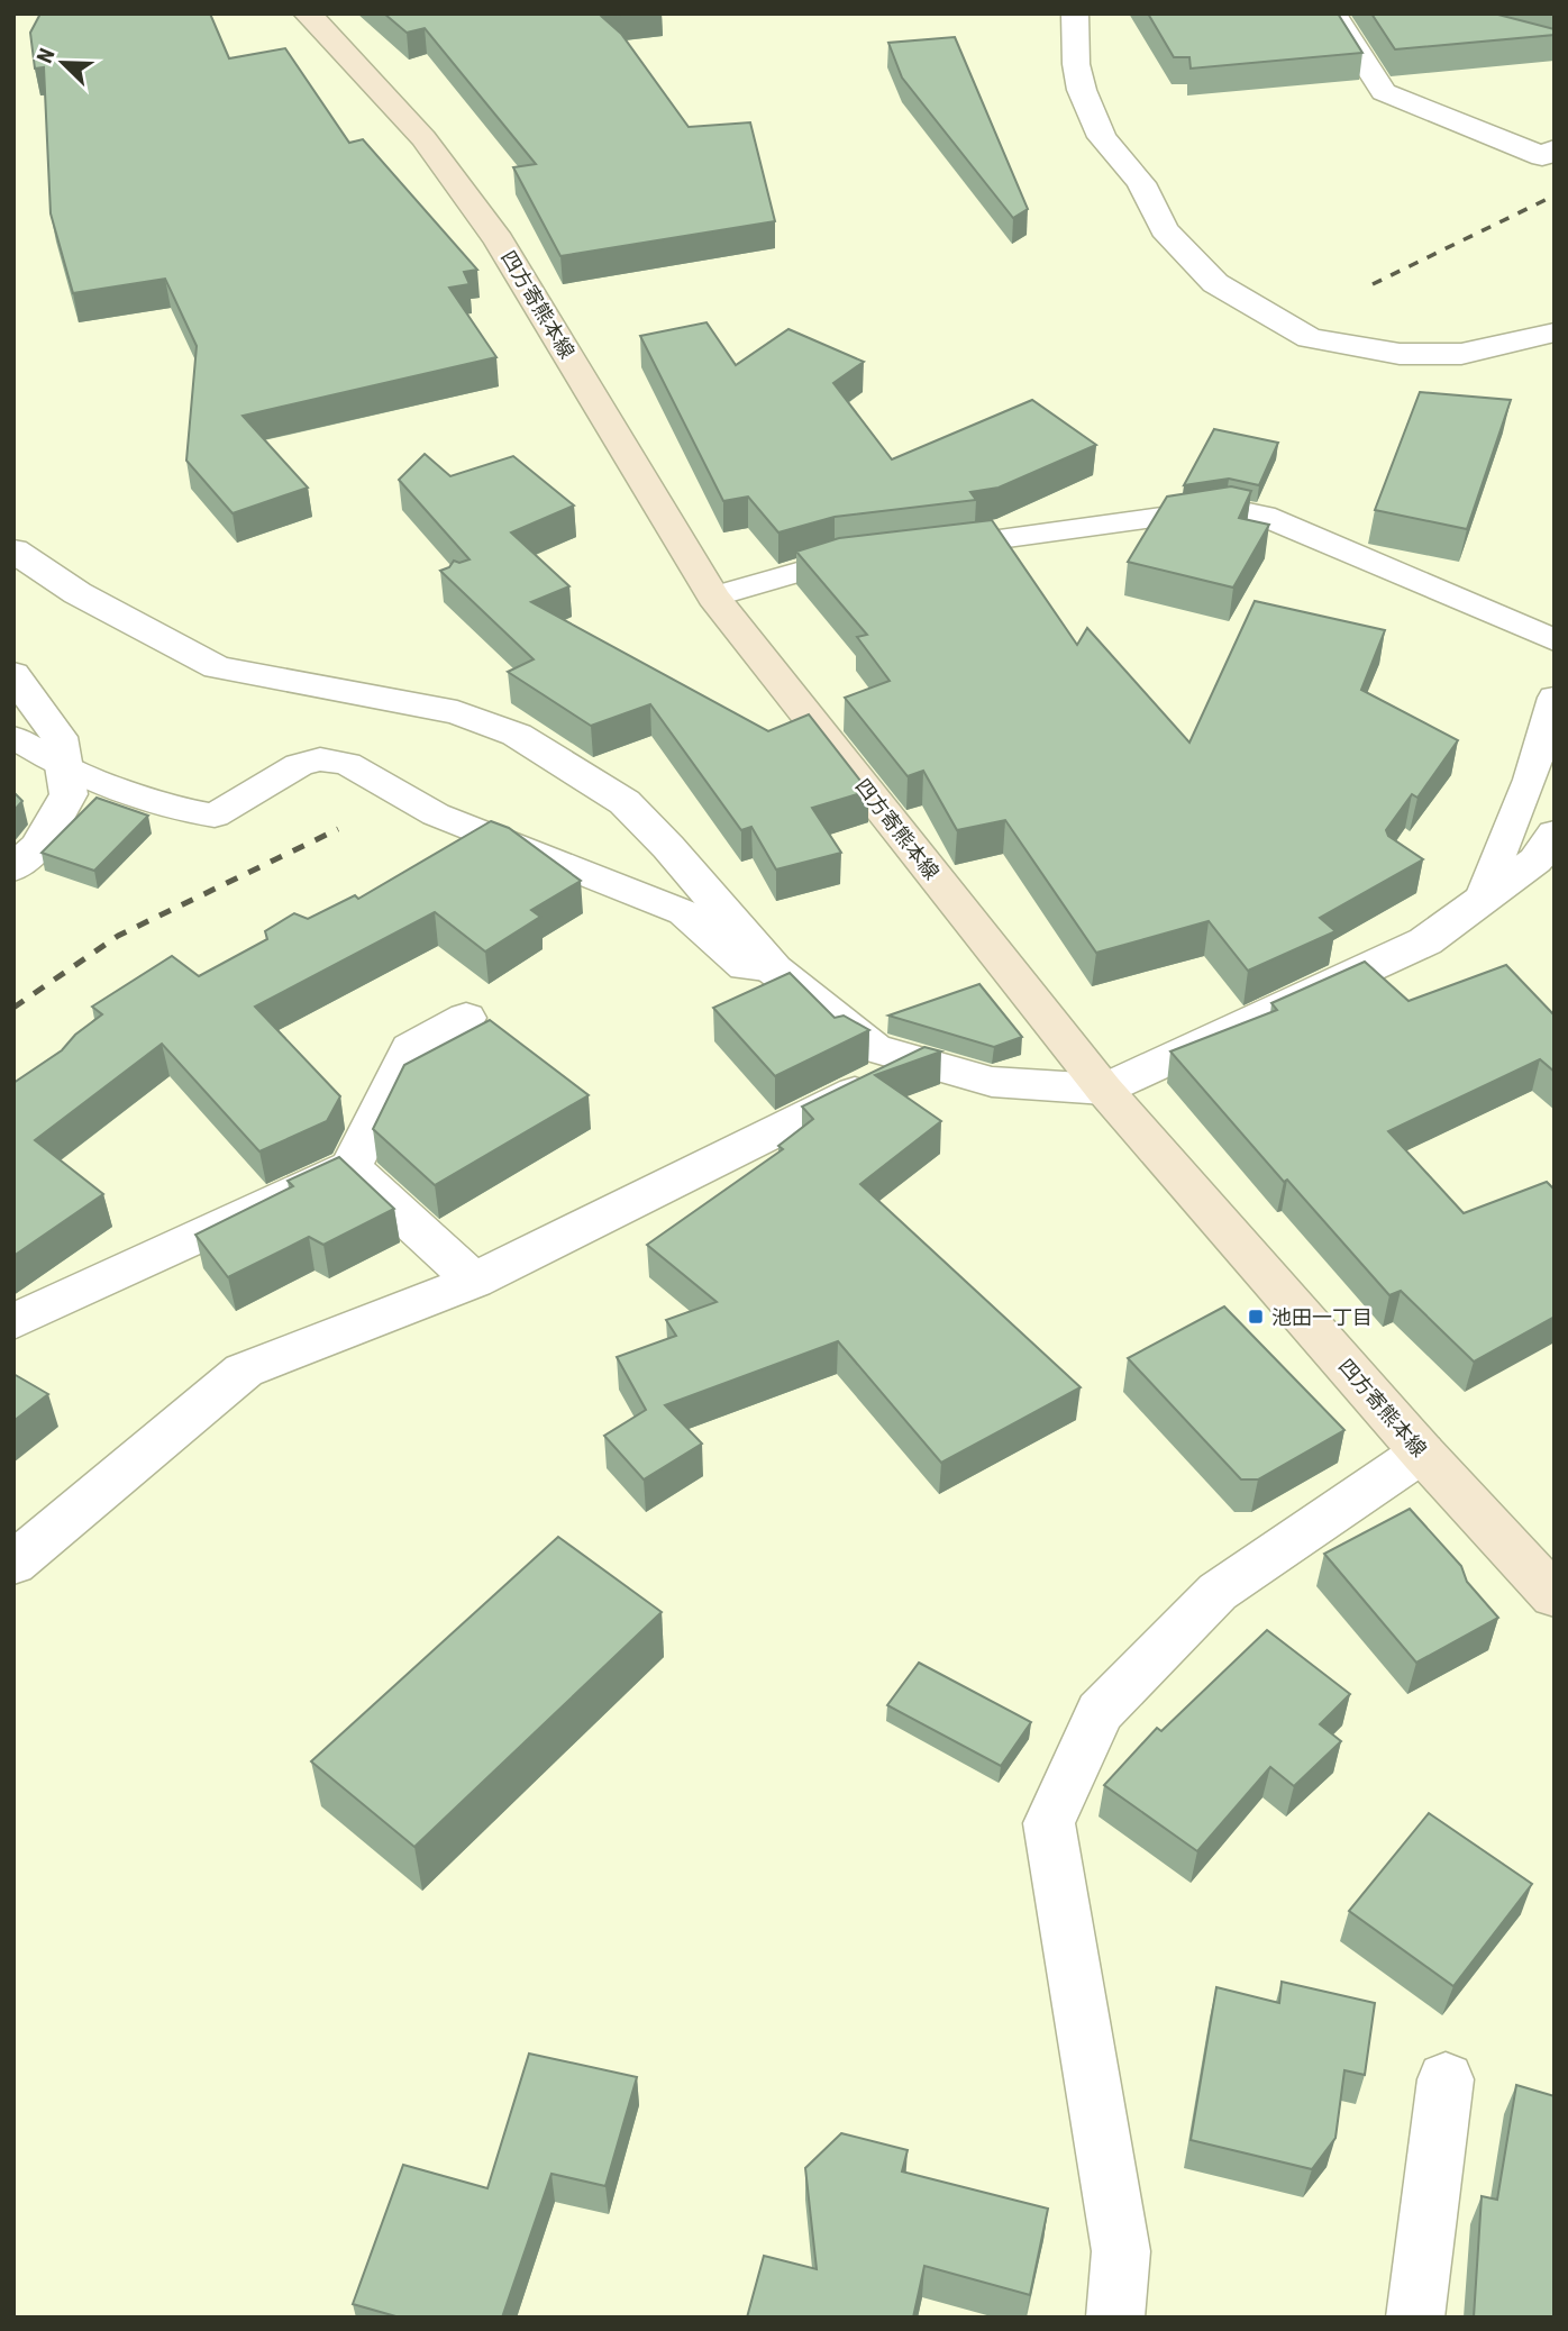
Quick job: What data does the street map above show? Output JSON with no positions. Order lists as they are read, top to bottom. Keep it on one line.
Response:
{"streets":{"main road":["四方寄熊本線"]},"places":{"transit":["池田一丁目"]},"north":"top left"}
